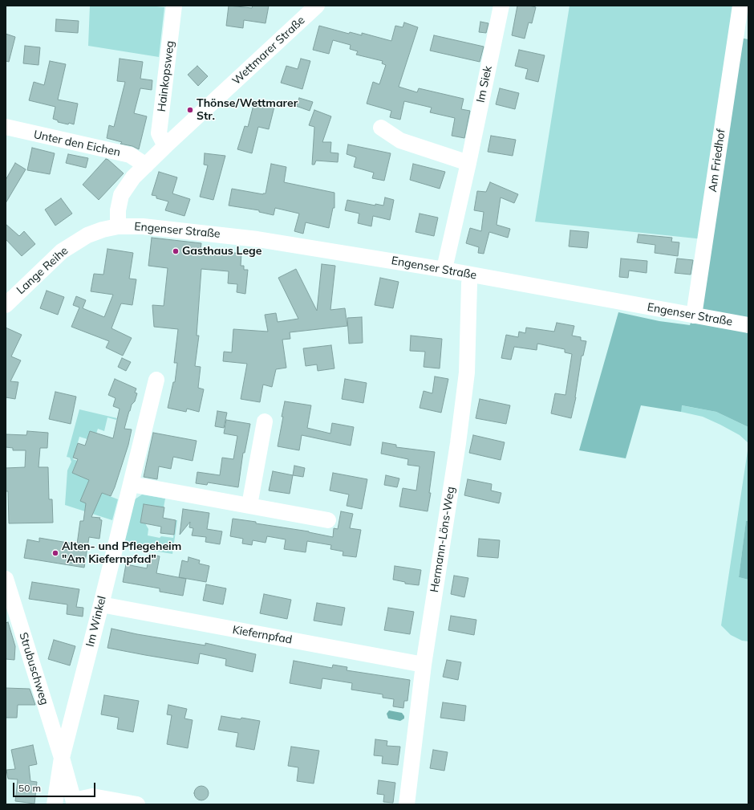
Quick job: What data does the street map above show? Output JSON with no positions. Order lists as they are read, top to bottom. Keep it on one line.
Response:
{"streets":{"street":["Wettmarer Straße","Hainkopsweg","Im Siek","Unter den Eichen","Am Friedhof","Engenser Straße","Lange Reihe","Hermann-Löns-Weg","Im Winkel","Kiefernpfad","Strubuschweg"]},"crossings":[["Wettmarer Straße","Hainkopsweg"],["Wettmarer Straße","Unter den Eichen"],["Wettmarer Straße","Engenser Straße"],["Wettmarer Straße","Lange Reihe"],["Im Siek","Engenser Straße"],["Am Friedhof","Engenser Straße"],["Engenser Straße","Lange Reihe"],["Engenser Straße","Hermann-Löns-Weg"],["Hermann-Löns-Weg","Kiefernpfad"],["Im Winkel","Kiefernpfad"],["Im Winkel","Strubuschweg"]],"places":["Thönse/Wettmarer Str.","Gasthaus Lege","Alten- und Pflegeheim \"Am Kiefernpfad\""],"scale_bar":"50 m"}
